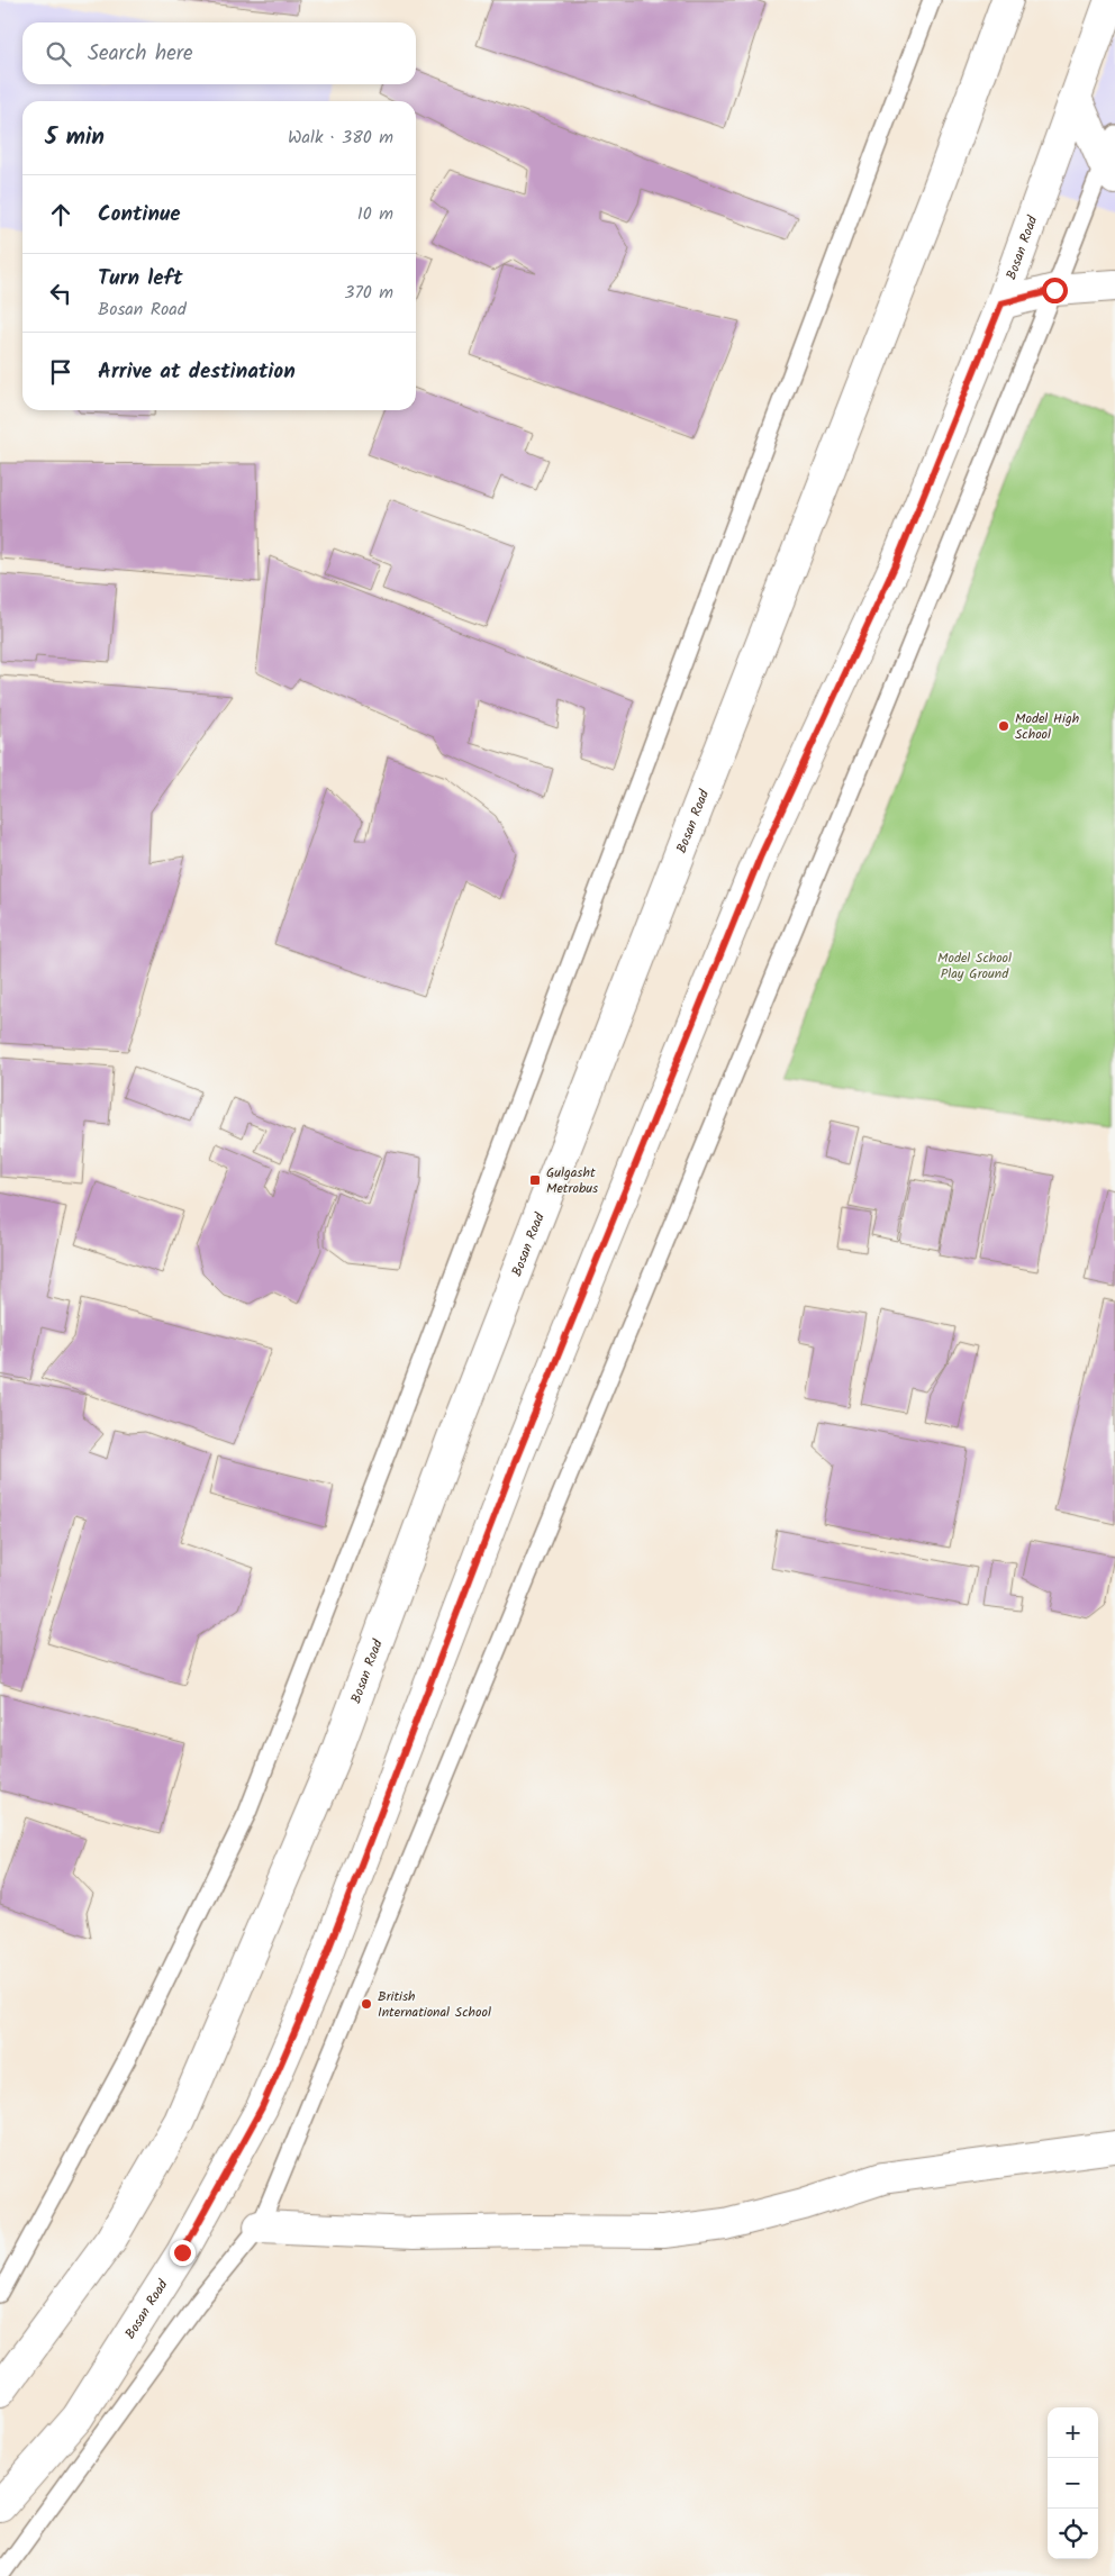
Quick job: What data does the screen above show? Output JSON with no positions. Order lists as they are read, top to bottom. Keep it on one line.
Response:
{"streets":{"main road":["Bosan Road"]},"parks":["Model School Play Ground"],"places":{"other":["Model High School","British International School"],"transit":["Gulgasht Metrobus"]},"page":{"search":"Search here","heading":["5 min","Walk · 380 m"],"list":[["Continue","10 m"],["Turn left","Bosan Road","370 m"],"Arrive at destination"],"map_buttons":["+","−"]}}
